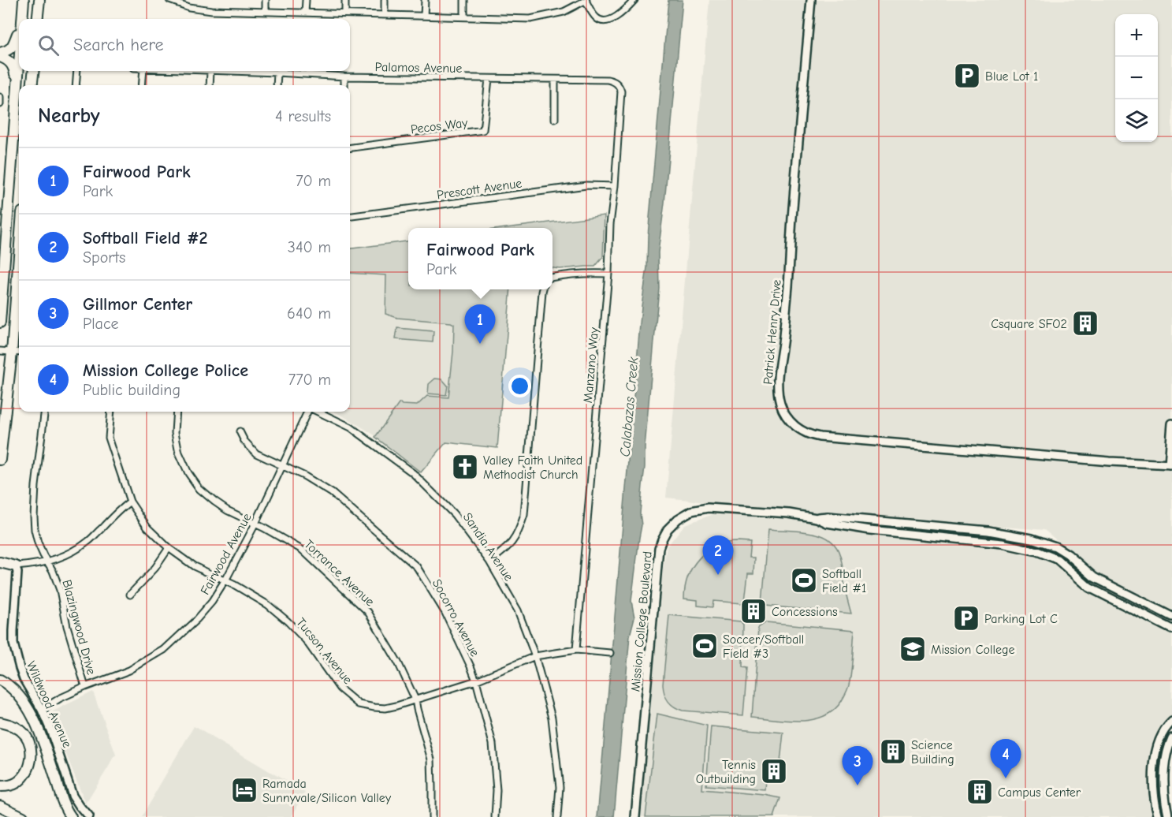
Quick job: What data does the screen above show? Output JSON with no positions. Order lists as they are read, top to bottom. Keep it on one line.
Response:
{"streets":{"street":["Palamos Avenue","Pecos Way","Prescott Avenue","Patrick Henry Drive","Manzano Way","Sandia Avenue","Fairwood Avenue","Torrance Avenue","Socorro Avenue","Mission College Boulevard","Blazingwood Drive","Tucson Avenue","Wildwood Avenue"]},"crossings":[["Palamos Avenue","Pecos Way"],["Palamos Avenue","Manzano Way"],["Prescott Avenue","Manzano Way"],["Manzano Way","Tucson Avenue"],["Sandia Avenue","Tucson Avenue"],["Fairwood Avenue","Torrance Avenue"],["Fairwood Avenue","Socorro Avenue"],["Fairwood Avenue","Blazingwood Drive"],["Fairwood Avenue","Tucson Avenue"],["Fairwood Avenue","Wildwood Avenue"],["Torrance Avenue","Tucson Avenue"],["Socorro Avenue","Tucson Avenue"]],"water":["Calabazas Creek"],"places":{"parking":["Blue Lot 1","Parking Lot C"],"building":["Csquare SFO2","Concessions","Science Building","Tennis Outbuilding","Campus Center"],"church":["Valley Faith United Methodist Church"],"sports":["Softball Field #1","Soccer/Softball Field #3"],"school or university":["Mission College"],"hotel":["Ramada Sunnyvale/Silicon Valley"]},"page":{"map_buttons":["+","−"],"search":"Search here","heading":["Nearby","4 results"],"list":[{"mark":"1","name":"Fairwood Park","note":"Park","value":"70 m"},{"mark":"2","name":"Softball Field #2","note":"Sports","value":"340 m"},{"mark":"3","name":"Gillmor Center","note":"Place","value":"640 m"},{"mark":"4","name":"Mission College Police","note":"Public building","value":"770 m"}],"popup":["Fairwood Park","Park"],"pins":["1","2","4","3"]}}
